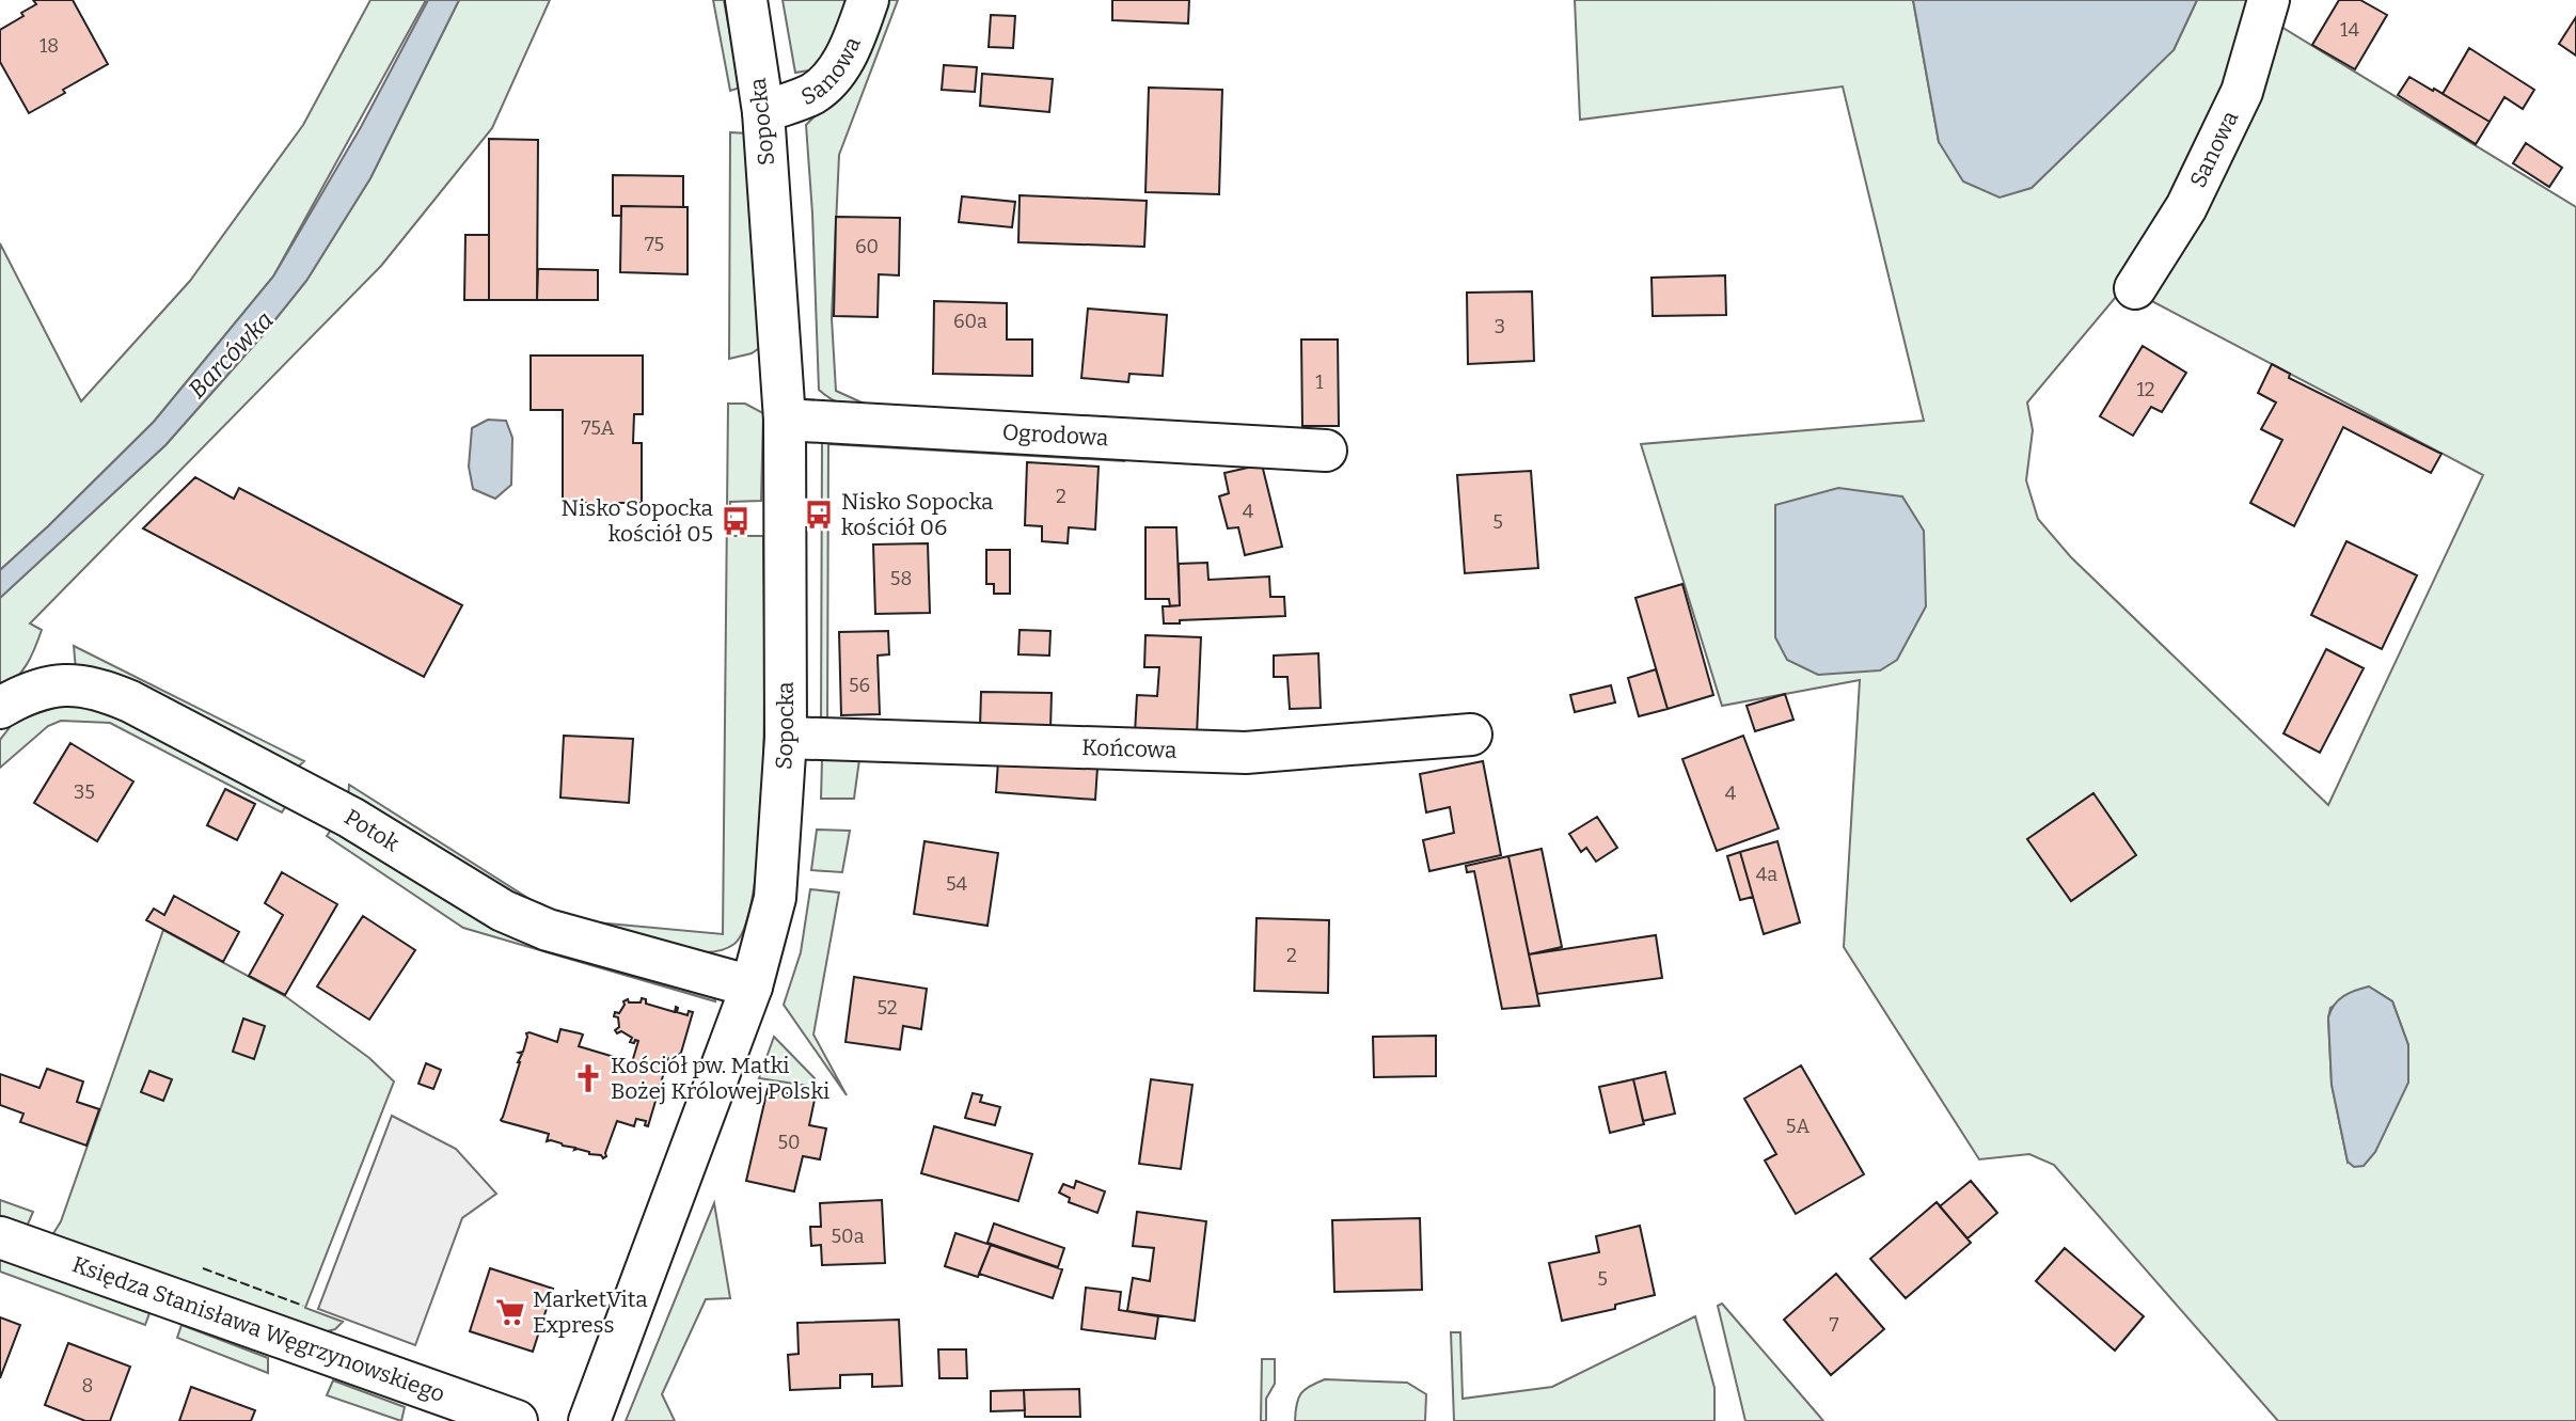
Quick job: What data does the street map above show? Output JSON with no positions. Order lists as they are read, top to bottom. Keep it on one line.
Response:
{"streets":{"street":["Sanowa","Sopocka","Ogrodowa","Końcowa","Potok","Księdza Stanisława Węgrzynowskiego"]},"crossings":[["Sanowa","Sopocka"],["Sopocka","Ogrodowa"],["Sopocka","Końcowa"],["Sopocka","Potok"]],"water":["Barcówka"],"places":{"bus stop":["Nisko Sopocka kościół 06","Nisko Sopocka kościół 05"],"church":["Kościół pw. Matki Bożej Królowej Polski"],"supermarket":["MarketVita Express"]},"house_numbers":["14","18","75","60","60a","3","1","12","75A","2","4","5","58","56","35","4","4a","54","2","52","5A","50","50a","5","7","8"]}
